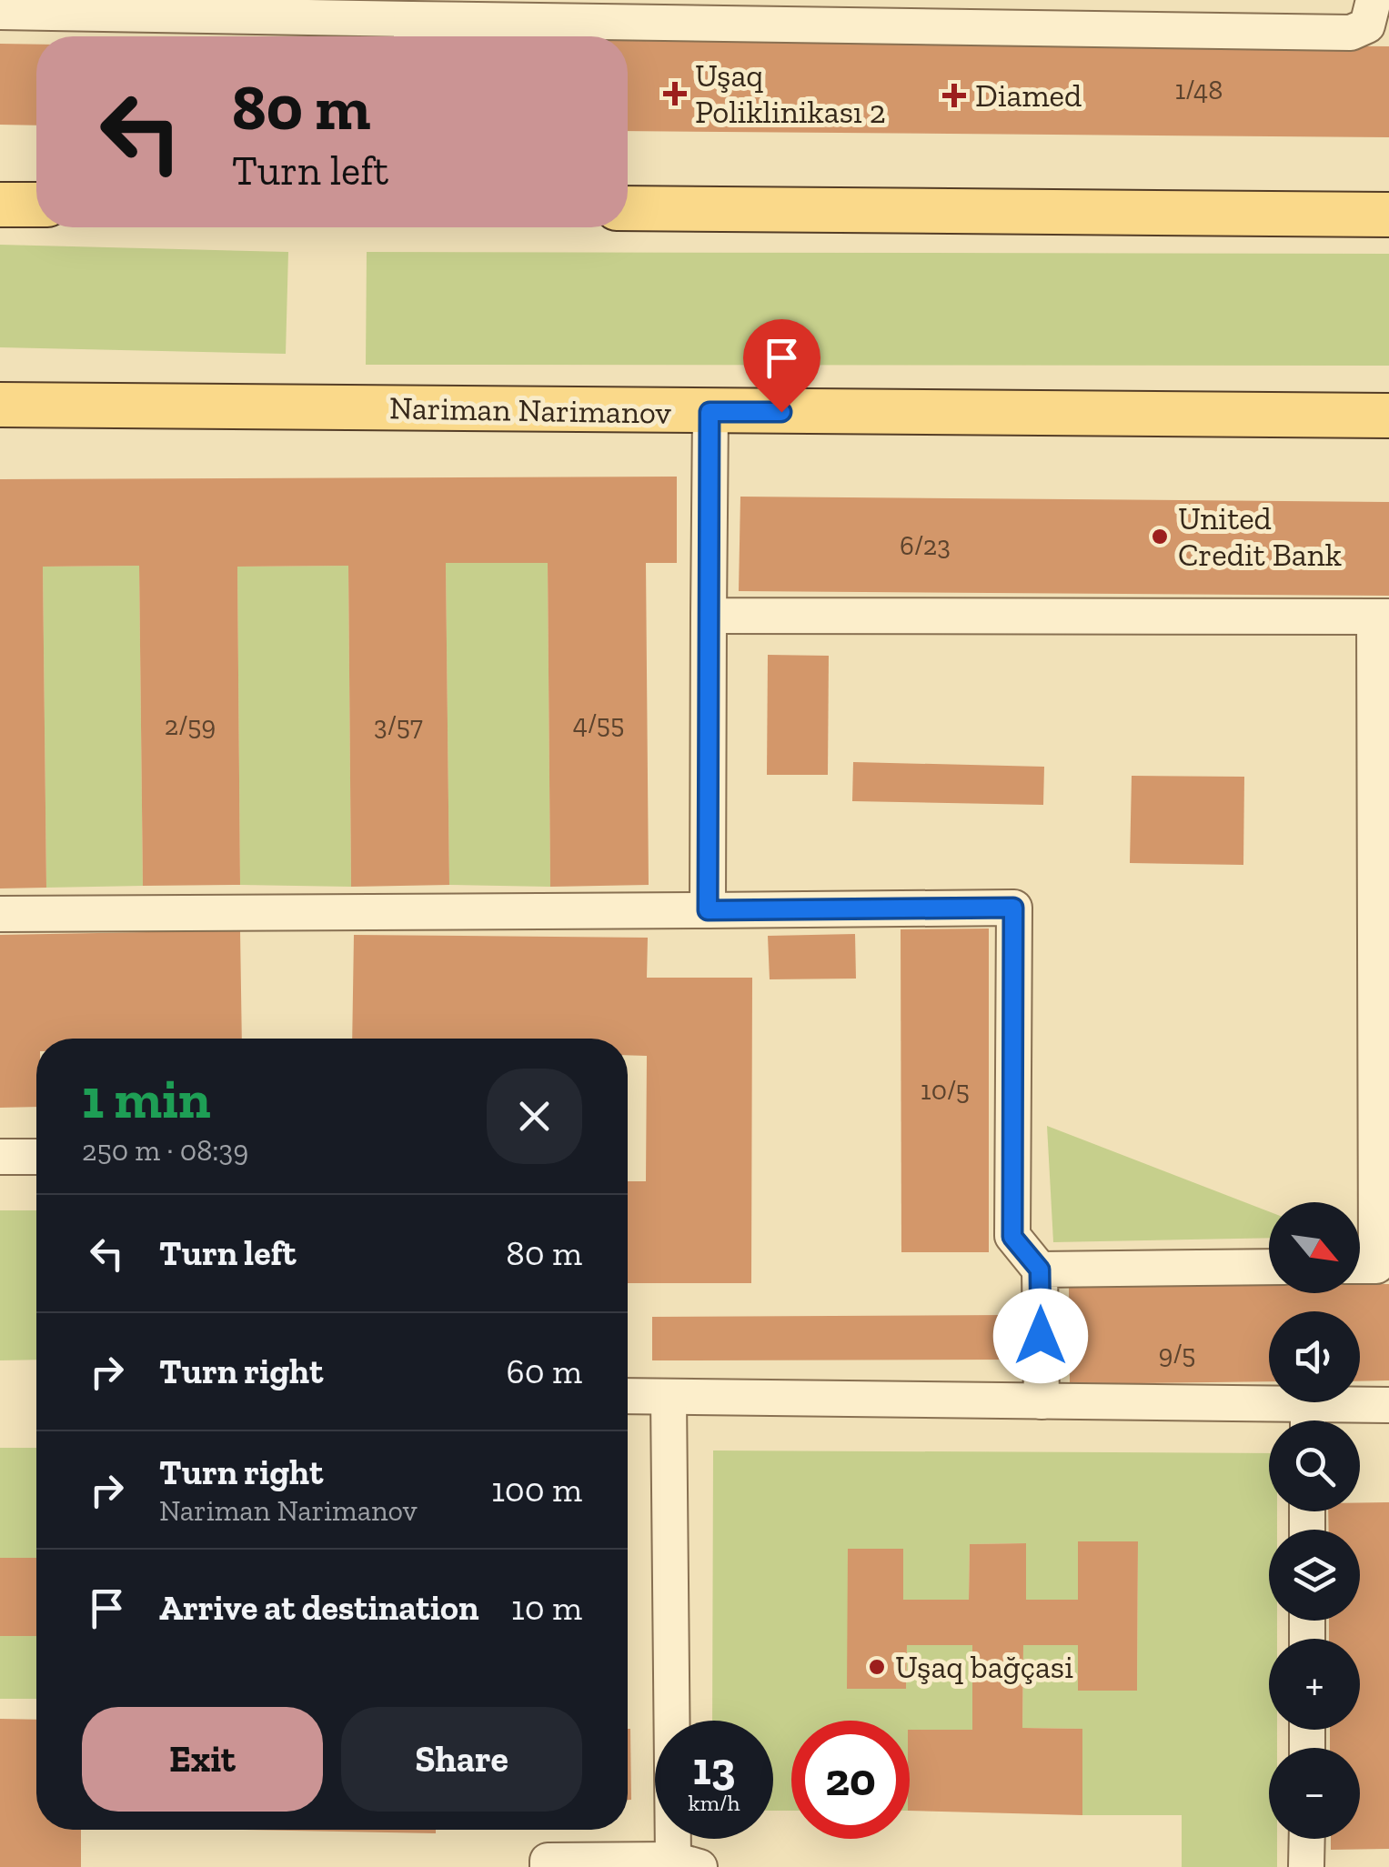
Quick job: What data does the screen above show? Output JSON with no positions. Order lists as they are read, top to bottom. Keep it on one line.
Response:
{"streets":{"main road":["Nariman Narimanov"]},"places":{"health":["Uşaq Poliklinikası 2","Diamed"],"other":["United Credit Bank","Uşaq bağçasi"]},"house_numbers":["1/48","6/23","4/55","2/59","3/57","10/5","9/5"],"north":"bottom right","page":{"turn":["80 m","Turn left"],"heading":["1 min","250 m · 08:39"],"list":[{"name":"Turn left","value":"80 m"},{"name":"Turn right","value":"60 m"},{"name":"Turn right","note":"Nariman Narimanov","value":"100 m"},{"name":"Arrive at destination","value":"10 m"}],"map_buttons":["+","−"],"buttons":["Exit","Share"],"speed":"13 km/h","limit":"20"}}
